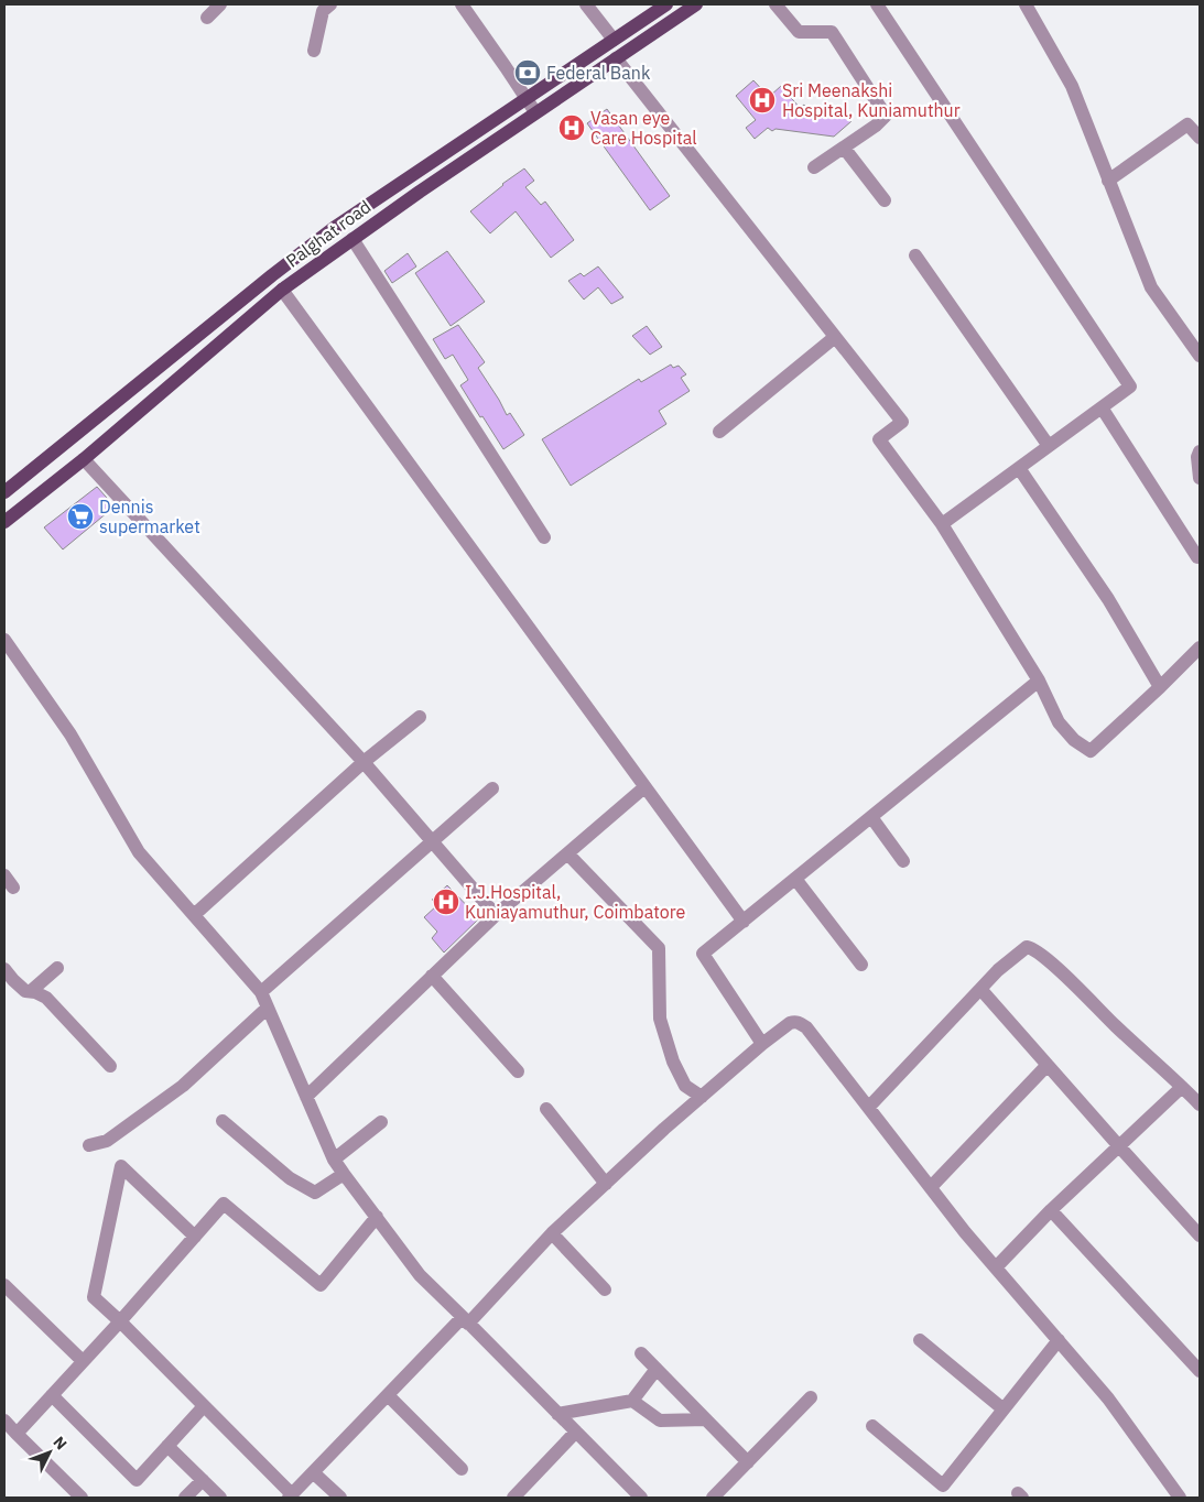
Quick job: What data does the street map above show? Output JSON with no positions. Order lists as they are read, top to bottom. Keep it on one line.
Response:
{"streets":{"main road":["Palghat road"]},"places":{"bank":["Federal Bank"],"hospital":["Sri Meenakshi Hospital, Kuniamuthur","Vasan eye Care Hospital","I.J.Hospital, Kuniayamuthur, Coimbatore"],"supermarket":["Dennis supermarket"]},"north":"top right"}
